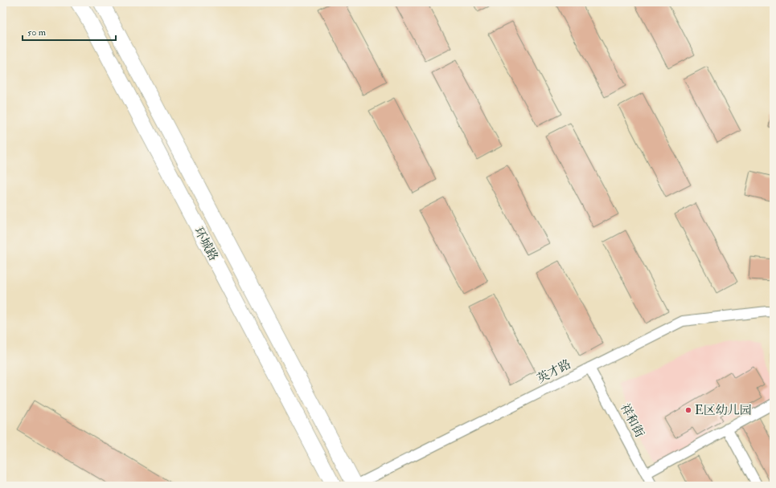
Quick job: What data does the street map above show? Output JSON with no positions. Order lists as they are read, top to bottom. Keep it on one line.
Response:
{"streets":{"main road":["环城路"],"street":["英才路","祥和街"]},"crossings":[["英才路","祥和街"]],"places":["E区幼儿园"],"scale_bar":"50 m"}
